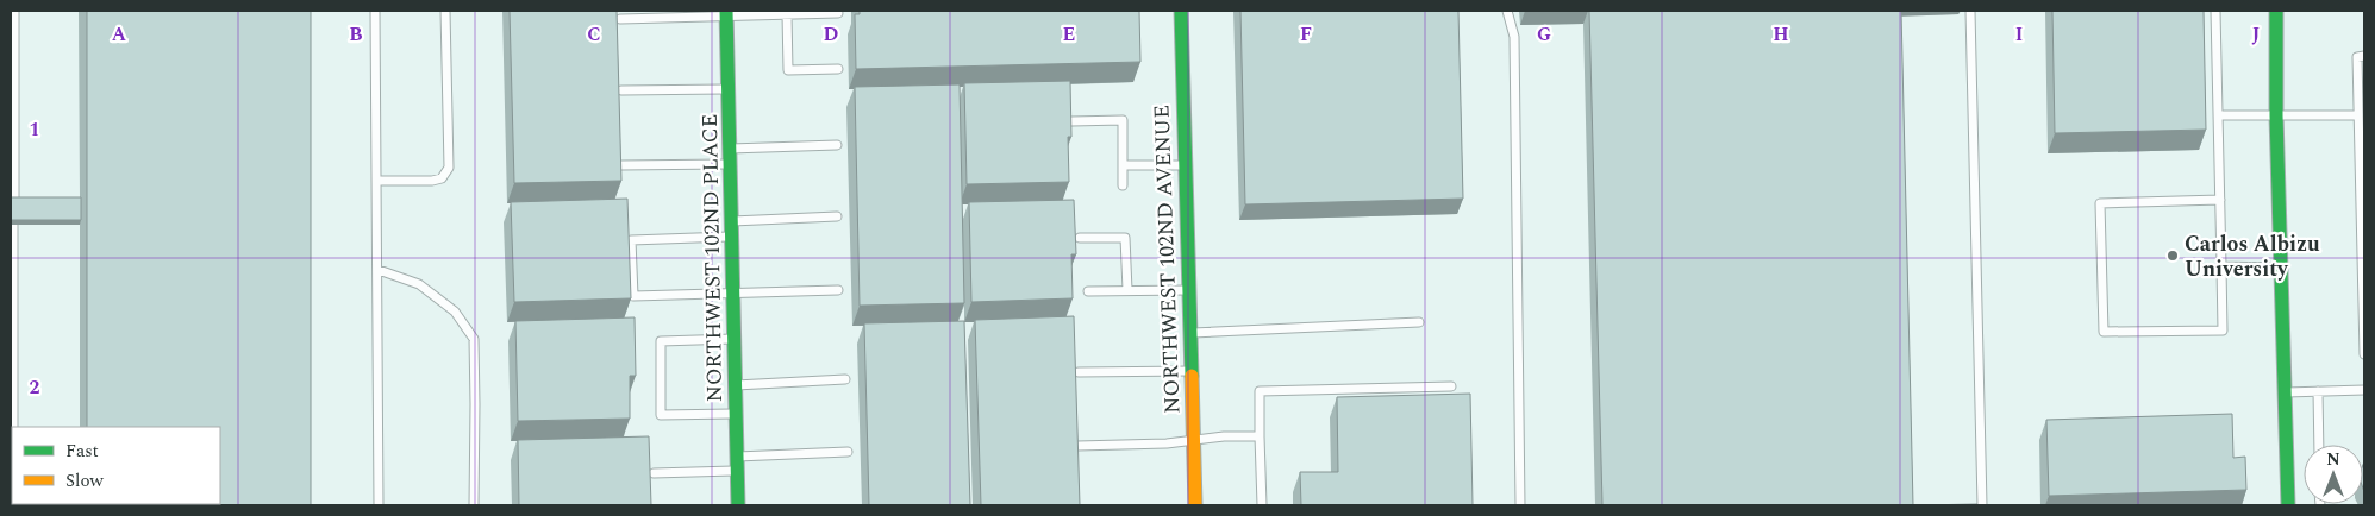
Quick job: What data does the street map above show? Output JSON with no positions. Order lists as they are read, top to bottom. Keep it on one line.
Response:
{"streets":{"street":["NORTHWEST 102ND PLACE","NORTHWEST 102ND AVENUE"]},"places":["Carlos Albizu University"],"legend":["Fast","Slow"],"north":"top","grid":{"columns":["A","B","C","D","E","F","G","H","I","J"],"rows":["1","2"]}}
